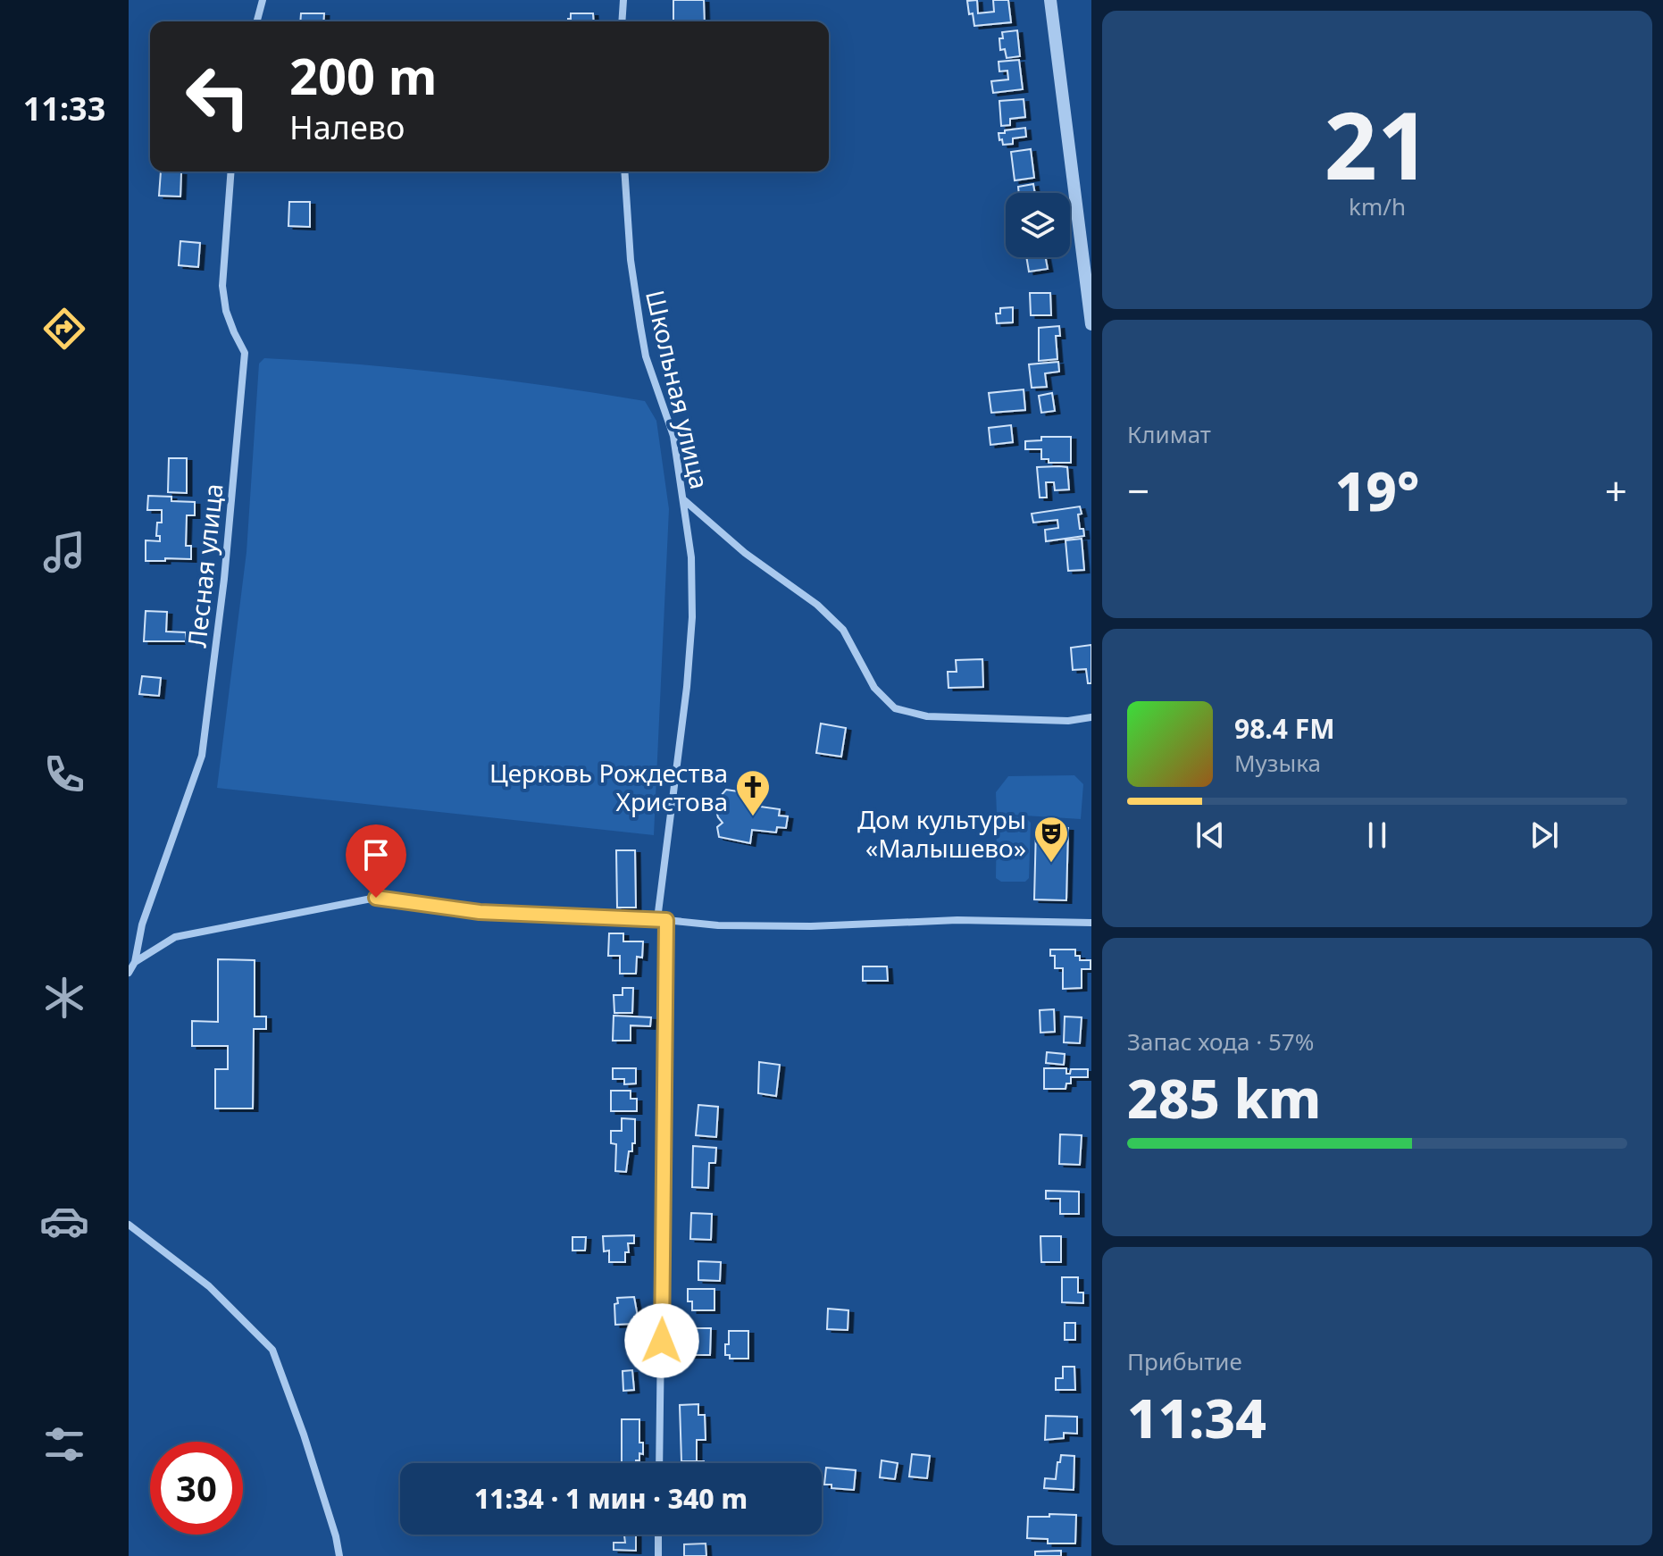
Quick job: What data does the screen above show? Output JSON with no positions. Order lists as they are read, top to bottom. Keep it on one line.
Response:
{"streets":{"street":["Школьная улица","Лесная улица"]},"places":{"church":["Церковь Рождества Христова"],"theatre":["Дом культуры «Малышево»"]},"page":{"tabs":"11:33","tile":[["21","km/h"],"Климат",["Запас хода · 57%","285 km"],["Прибытие","11:34"]],"turn":["200 m","Налево"],"heat":["−","19°","+"],"song":["98.4 FM","Музыка"],"limit":"30","trip":"11:34 · 1 мин · 340 m"}}
